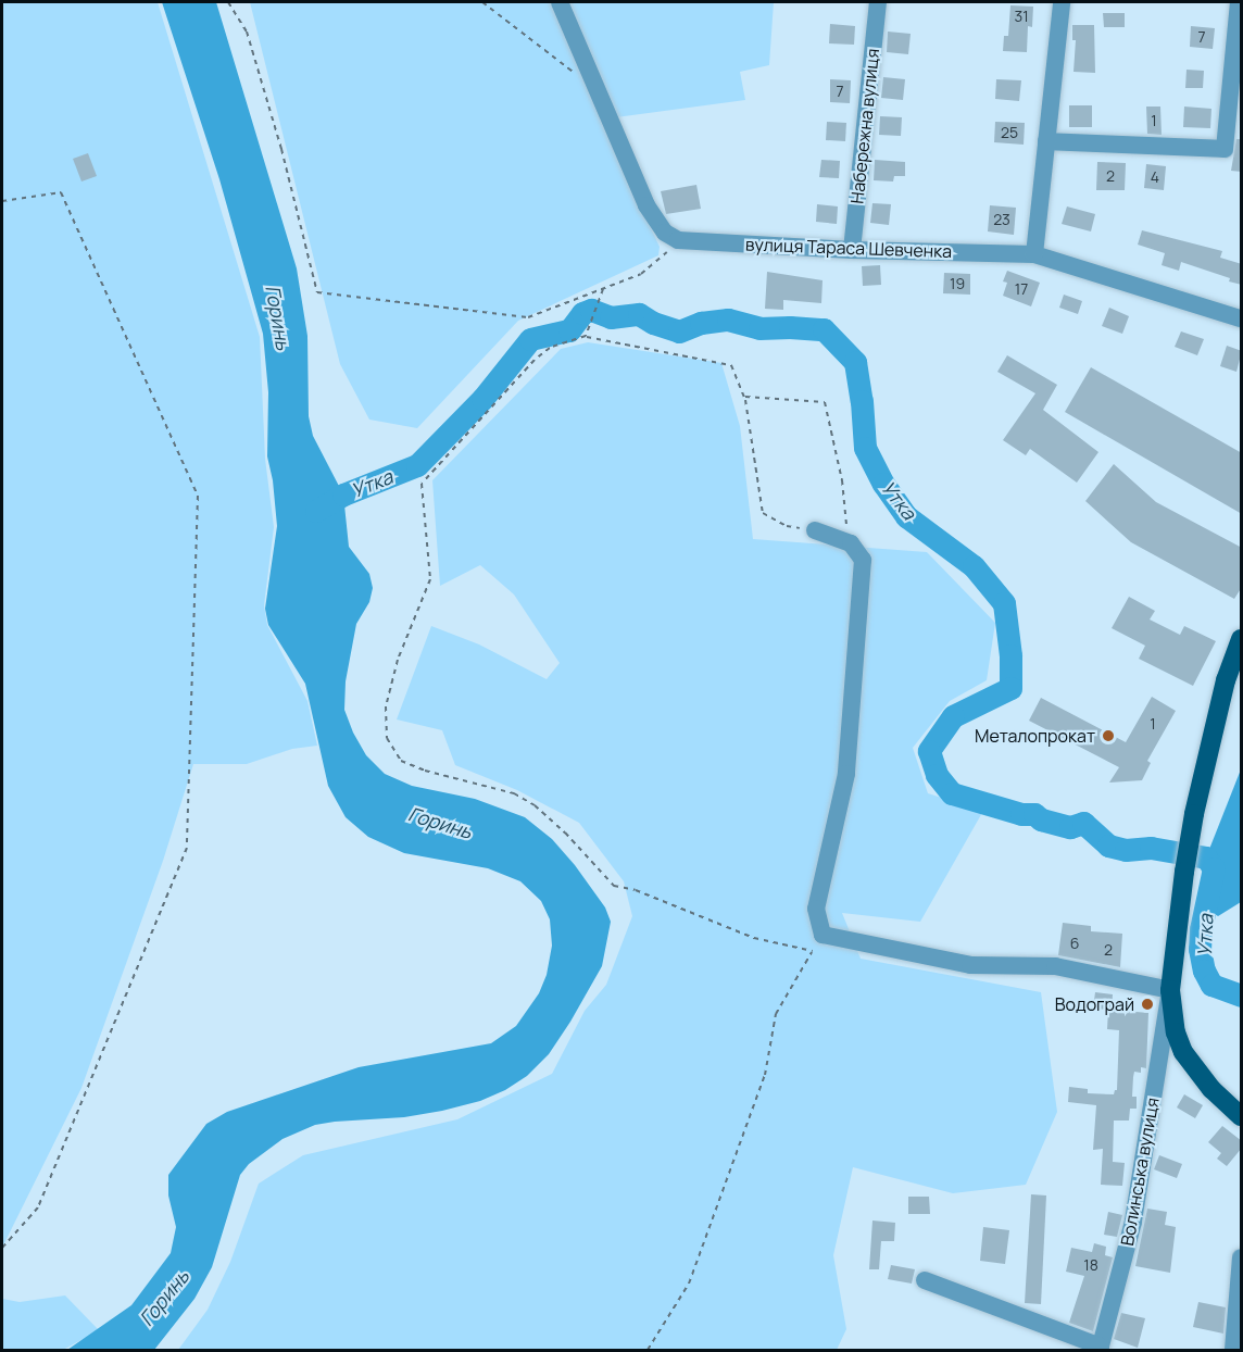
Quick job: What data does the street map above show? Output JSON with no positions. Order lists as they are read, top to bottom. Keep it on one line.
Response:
{"streets":{"street":["Набережна вулиця","вулиця Тараса Шевченка","Волинська вулиця"]},"crossings":[["Набережна вулиця","вулиця Тараса Шевченка"]],"water":["Горинь","Утка"],"places":["Металопрокат","Водограй"],"house_numbers":["31","7","7","1","25","2","4","23","19","17","1","6","2","18"]}
